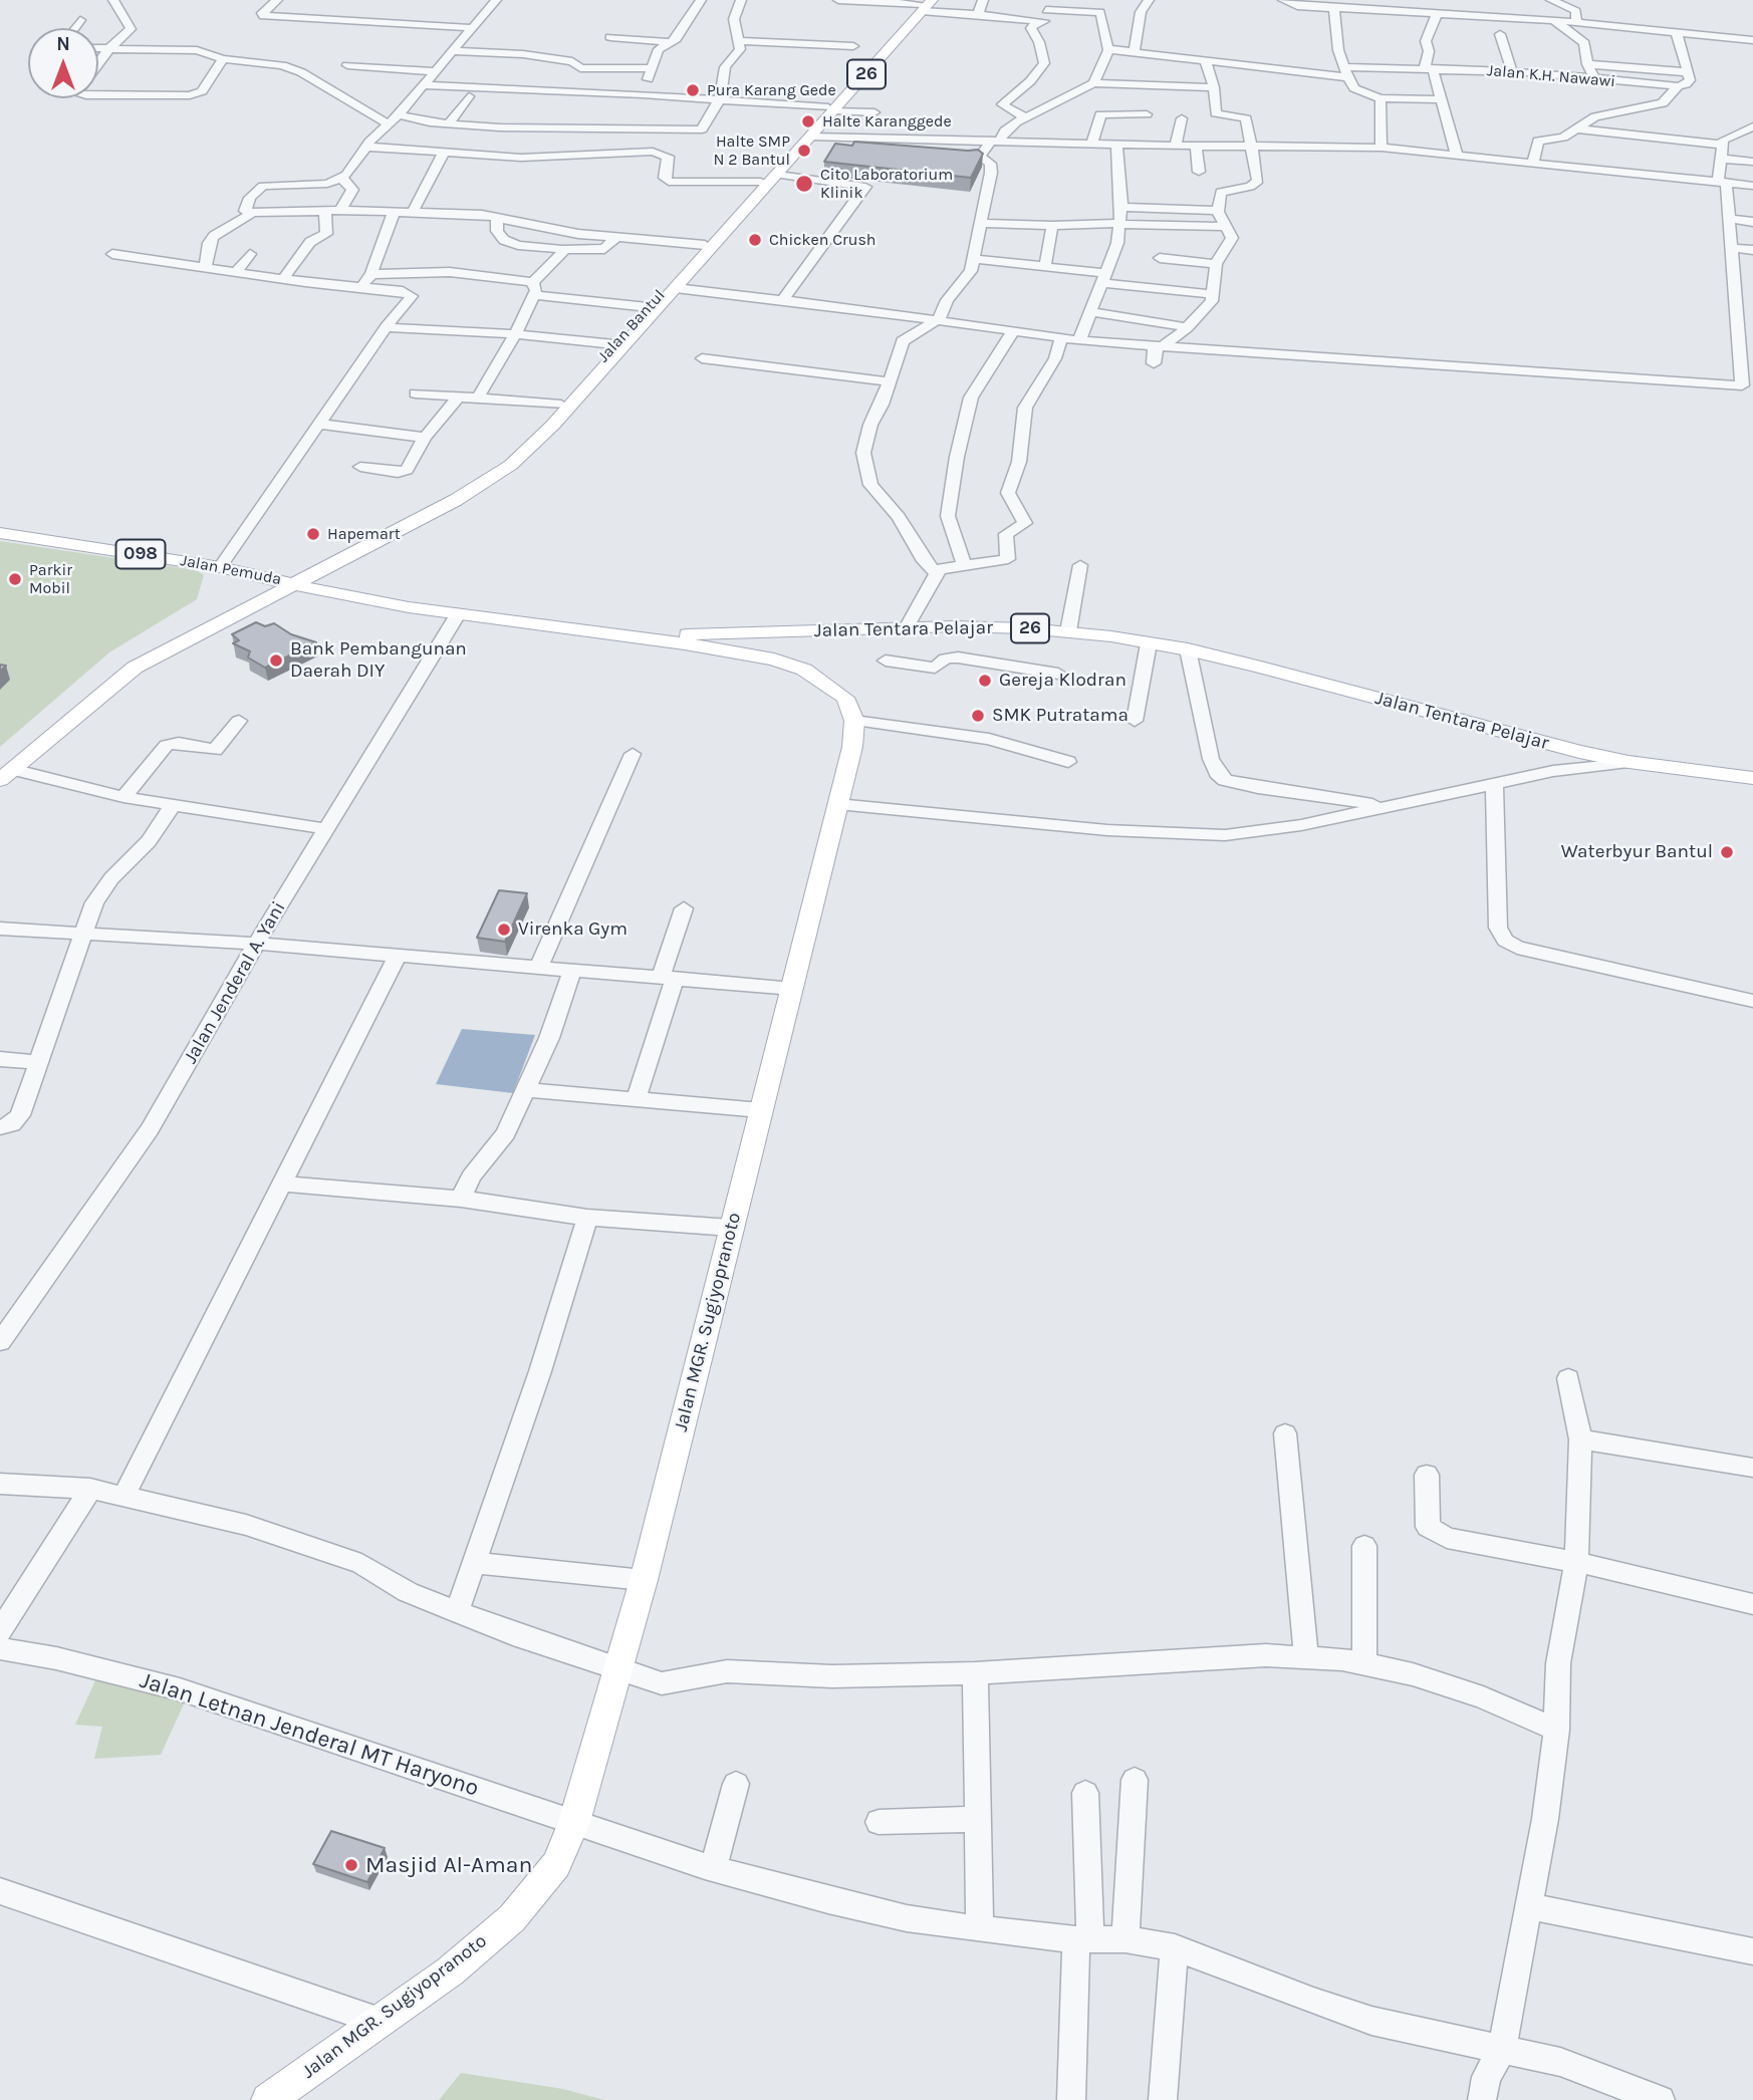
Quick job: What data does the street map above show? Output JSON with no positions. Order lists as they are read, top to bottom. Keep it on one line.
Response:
{"streets":{"main road":["26","Jalan Bantul","098","Jalan Pemuda","Jalan Tentara Pelajar","Jalan MGR. Sugiyopranoto"],"street":["Jalan K.H. Nawawi","Jalan Jenderal A. Yani","Jalan Letnan Jenderal MT Haryono"]},"crossings":[["Jalan Bantul","Jalan Pemuda"],["Jalan Bantul","Jalan Tentara Pelajar"],["Jalan Pemuda","Jalan Tentara Pelajar"],["Jalan Tentara Pelajar","Jalan Jenderal A. Yani"],["Jalan MGR. Sugiyopranoto","Jalan Letnan Jenderal MT Haryono"]],"places":["Pura Karang Gede","Halte Karanggede","Halte SMP N 2 Bantul","Cito Laboratorium Klinik","Chicken Crush","Hapemart","Parkir Mobil","Bank Pembangunan Daerah DIY","Gereja Klodran","SMK Putratama","Waterbyur Bantul","Virenka Gym","Masjid Al-Aman"],"north":"top"}
